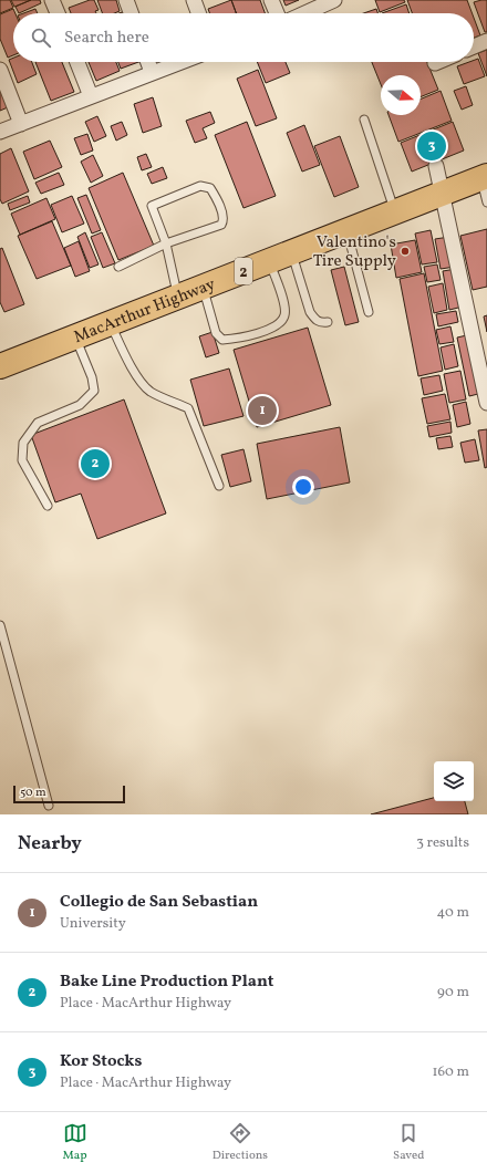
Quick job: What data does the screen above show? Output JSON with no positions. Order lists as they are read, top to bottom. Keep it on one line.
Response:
{"streets":{"highway":["2","MacArthur Highway"]},"places":["Valentino's Tire Supply"],"scale_bar":"50 m","north":"right","page":{"search":"Search here","pins":["3","1","2"],"scale":"50 m","heading":["Nearby","3 results"],"list":[{"mark":"1","name":"Collegio de San Sebastian","note":"University","value":"40 m"},{"mark":"2","name":"Bake Line Production Plant","note":"Place · MacArthur Highway","value":"90 m"},{"mark":"3","name":"Kor Stocks","note":"Place · MacArthur Highway","value":"160 m"}],"nav":["Map","Directions","Saved"]}}
